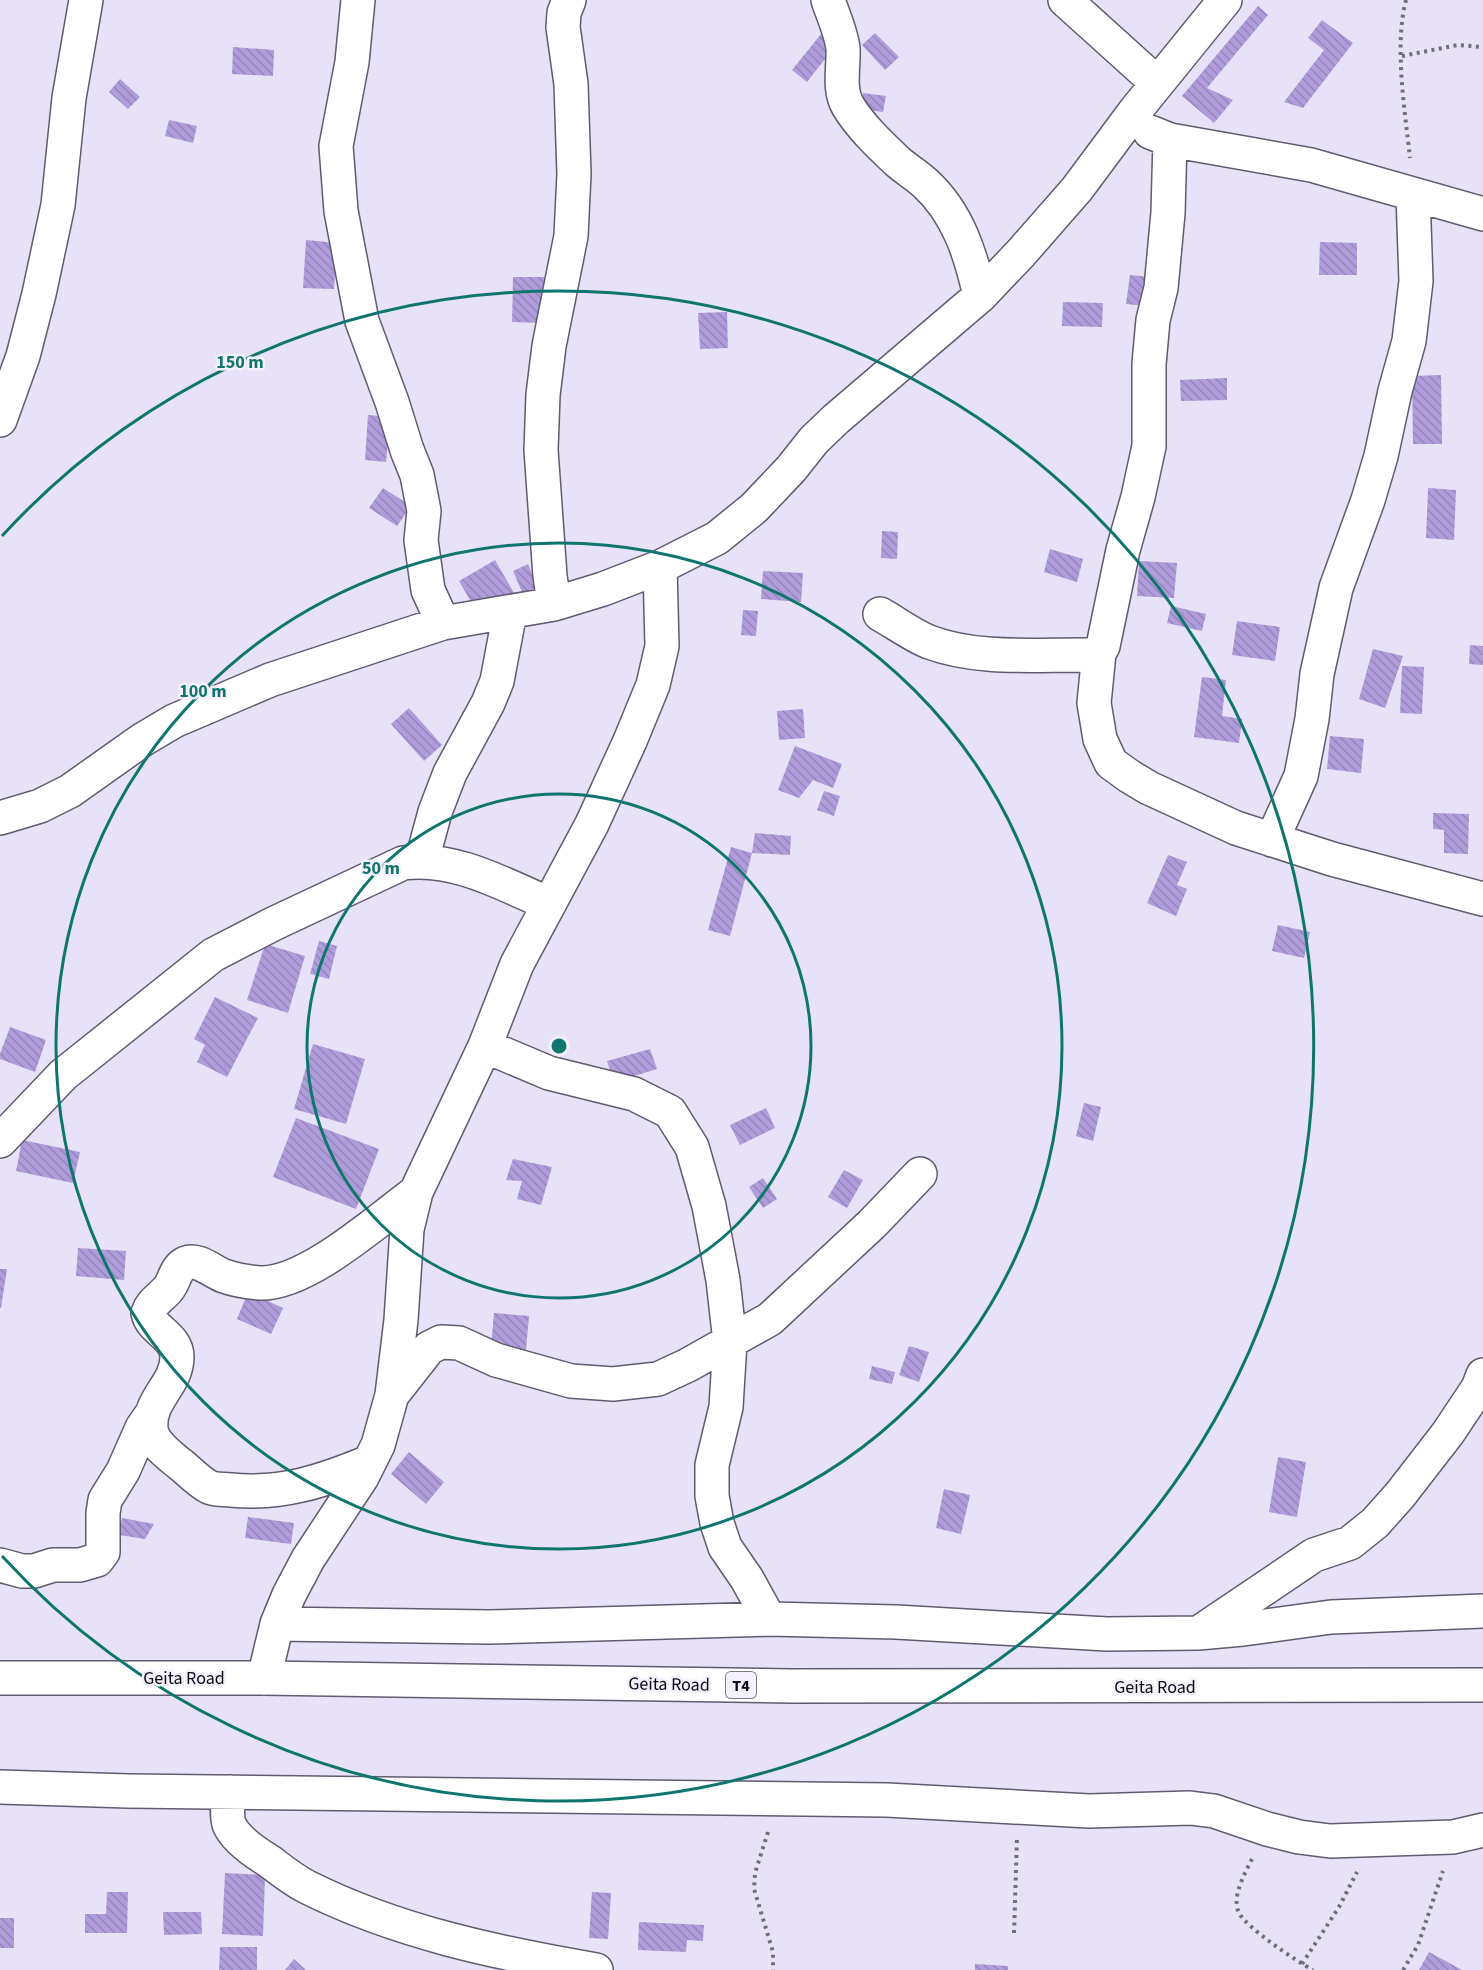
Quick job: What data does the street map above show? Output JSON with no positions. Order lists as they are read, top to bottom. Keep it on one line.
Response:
{"streets":{"main road":["Geita Road","T4"]},"rings":["150 m","100 m","50 m"]}
